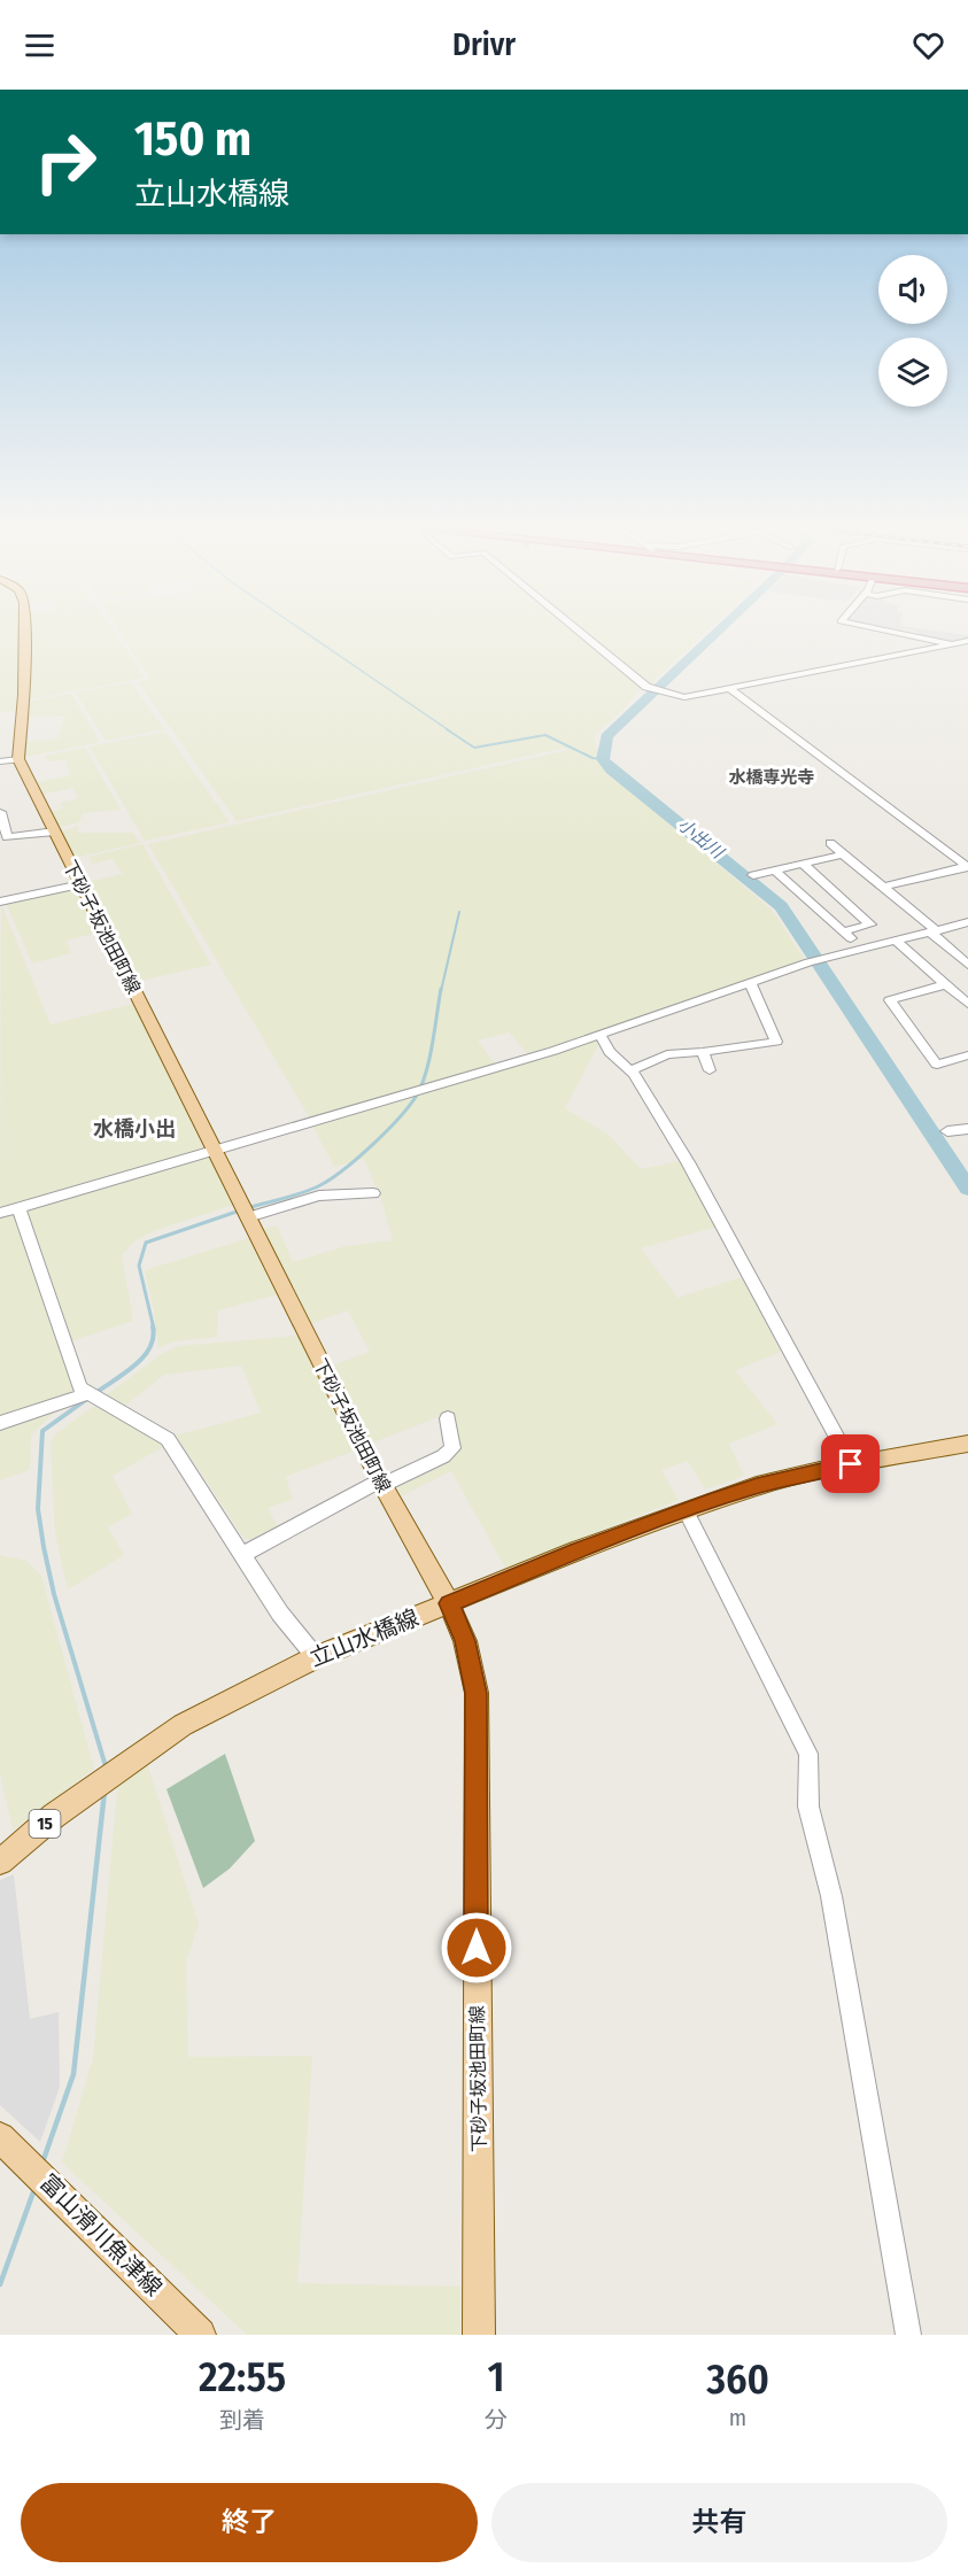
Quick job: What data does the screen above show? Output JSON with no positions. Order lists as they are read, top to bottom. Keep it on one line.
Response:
{"streets":{"main road":["下砂子坂池田町線","立山水橋線","15","富山滑川魚津線"]},"crossings":[["下砂子坂池田町線","立山水橋線"]],"districts":["水橋専光寺","水橋小出"],"water":["小出川"],"page":{"header":"Drivr","turn":["150 m","立山水橋線"],"eta":["22:55","到着","1","分","360","m"],"buttons":["終了","共有"]}}
